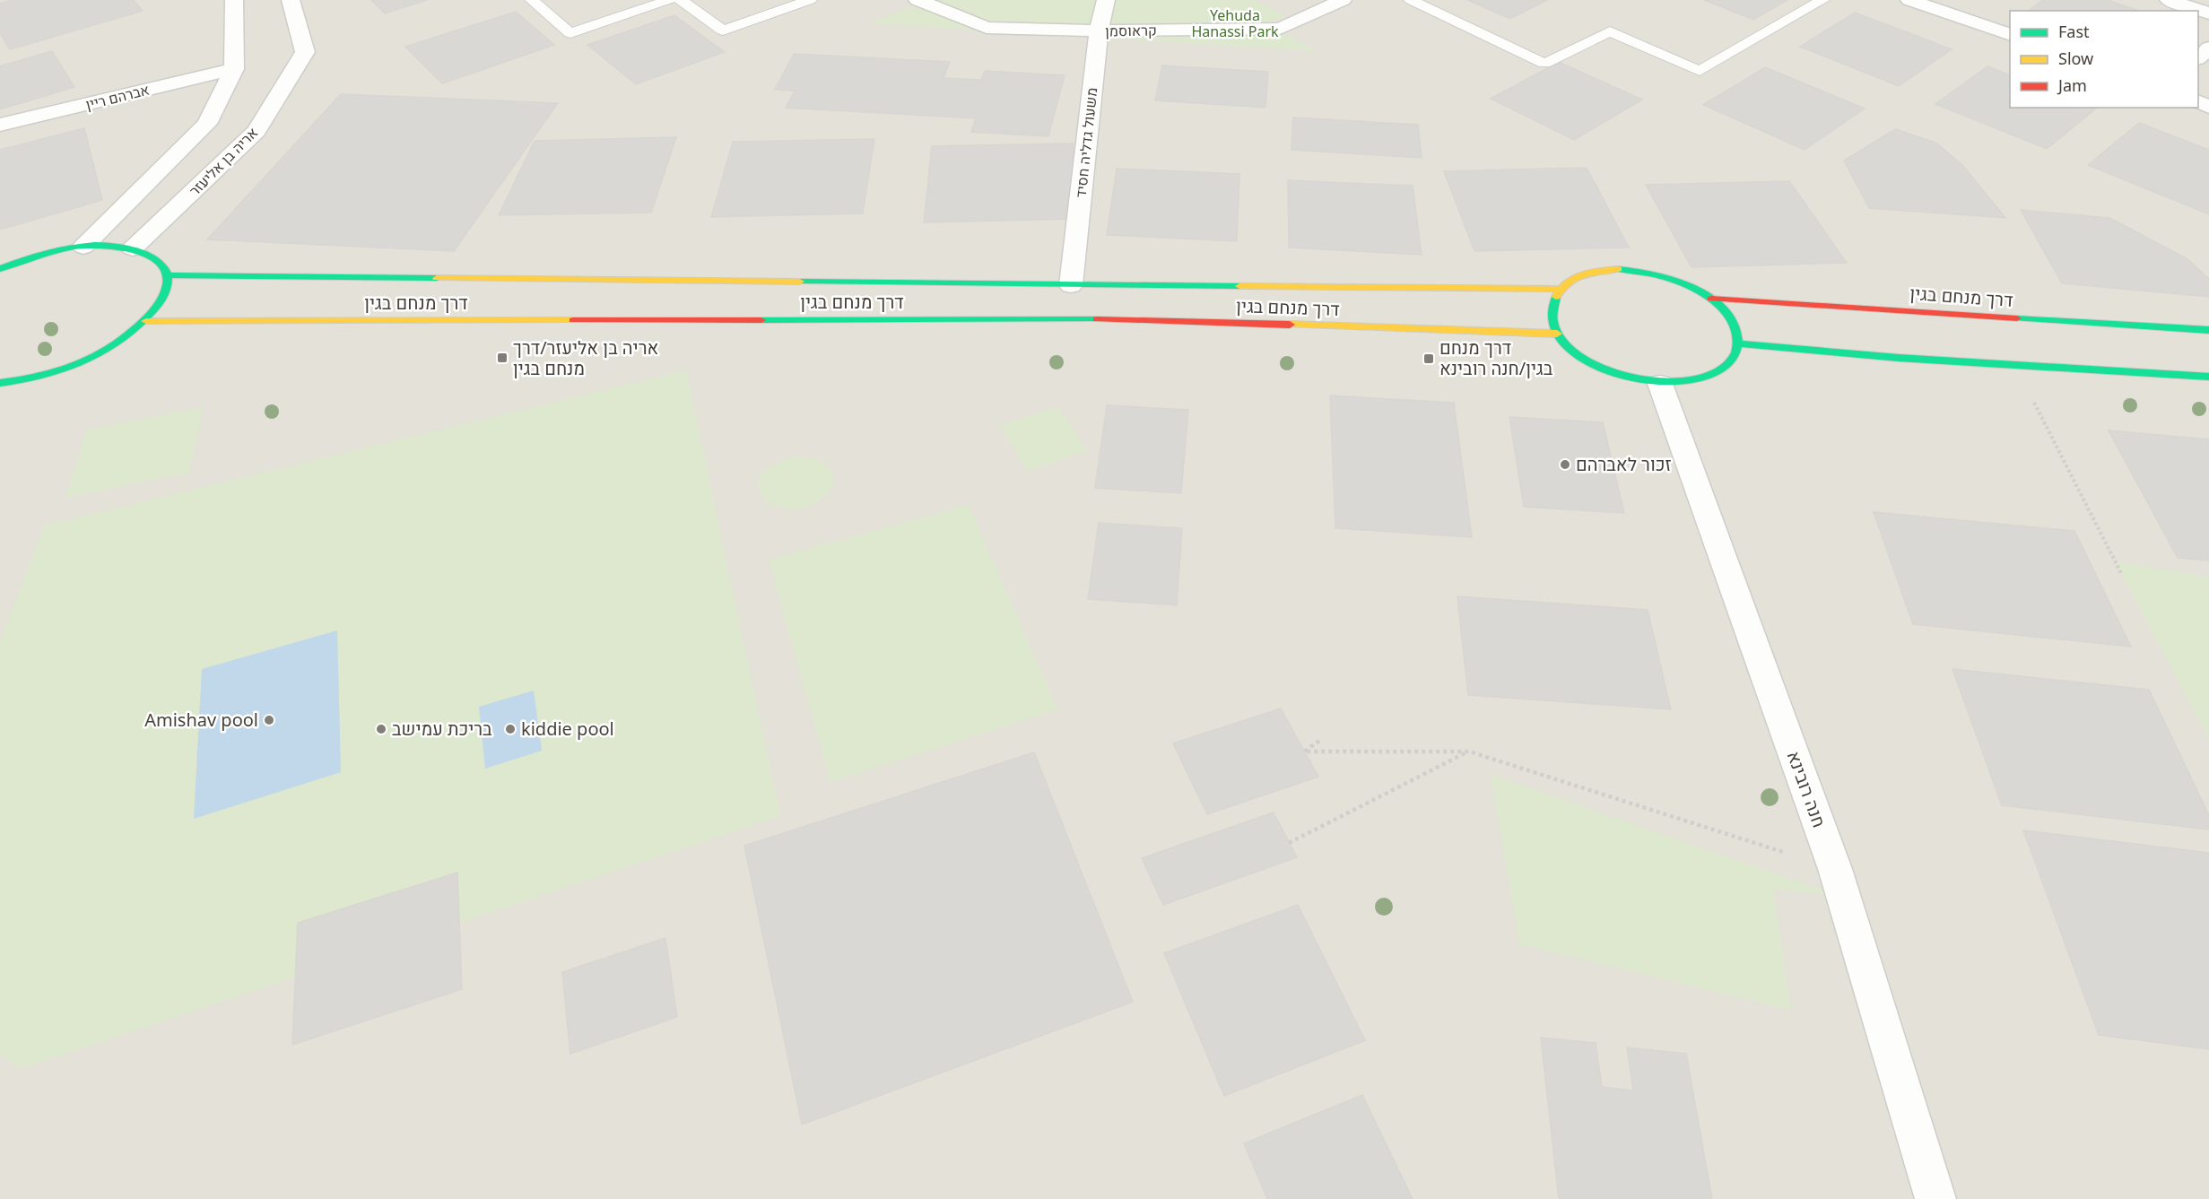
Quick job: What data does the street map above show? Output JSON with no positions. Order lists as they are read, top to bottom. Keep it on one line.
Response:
{"streets":{"street":["קראוסמן","אברהם ריין","משעול גדליה חסיד","אריה בן אליעזר","דרך מנחם בגין","חנה רובינא"]},"crossings":[["קראוסמן","משעול גדליה חסיד"],["משעול גדליה חסיד","דרך מנחם בגין"],["דרך מנחם בגין","חנה רובינא"]],"parks":["Yehuda Hanassi Park"],"places":{"transit":["אריה בן אליעזר/דרך מנחם בגין","דרך מנחם בגין/חנה רובינא"],"other":["זכור לאברהם","Amishav pool","בריכת עמישב","kiddie pool"]},"legend":["Fast","Slow","Jam"]}
